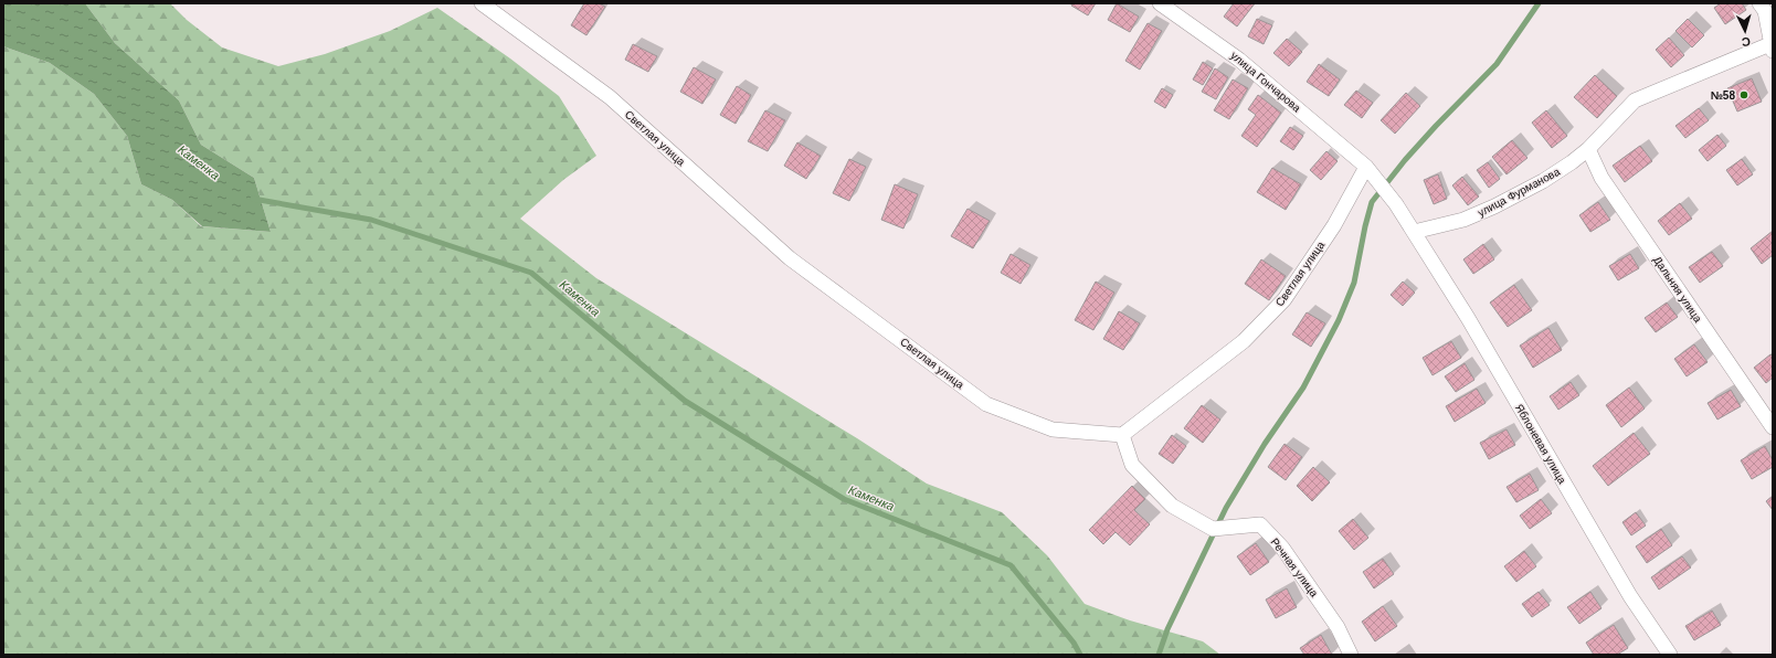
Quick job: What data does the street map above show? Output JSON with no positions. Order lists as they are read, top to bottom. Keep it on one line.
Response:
{"streets":{"street":["улица Гончарова","Светлая улица","улица Фурманова","Дальняя улица","Яблоневая улица","Речная улица"]},"crossings":[["улица Гончарова","Светлая улица"],["улица Гончарова","Яблоневая улица"],["Светлая улица","Речная улица"],["улица Фурманова","Дальняя улица"],["улица Фурманова","Яблоневая улица"]],"water":["Каменка"],"places":["№58"],"north":"bottom"}
